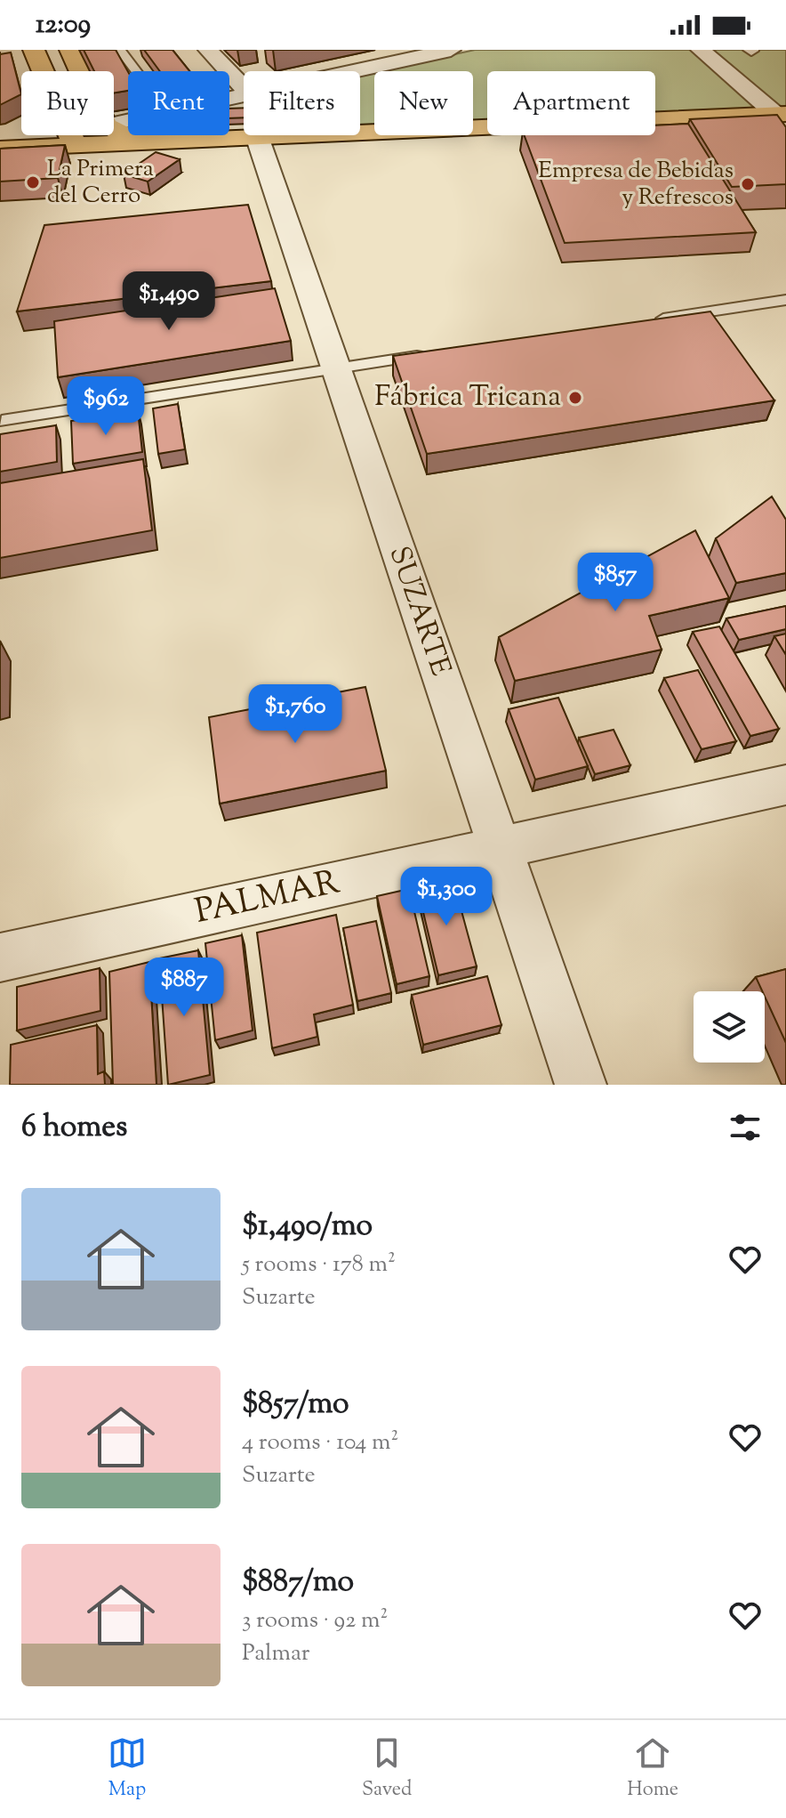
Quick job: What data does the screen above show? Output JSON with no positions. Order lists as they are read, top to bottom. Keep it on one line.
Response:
{"streets":{"street":["SUZARTE","PALMAR"]},"crossings":[["SUZARTE","PALMAR"]],"places":["La Primera del Cerro","Empresa de Bebidas y Refrescos","Fábrica Tricana"],"page":{"status":"12:09","chip":["Buy","Rent","Filters","New","Apartment"],"price":["$1,490","$962","$857","$1,760","$1,300","$887"],"heading":"6 homes","list":[{"name":"$1,490/mo","note":"5 rooms · 178 m² · Suzarte"},{"name":"$857/mo","note":"4 rooms · 104 m² · Suzarte"},{"name":"$887/mo","note":"3 rooms · 92 m² · Palmar"}],"tabs":["Map","Saved","Home"]}}
